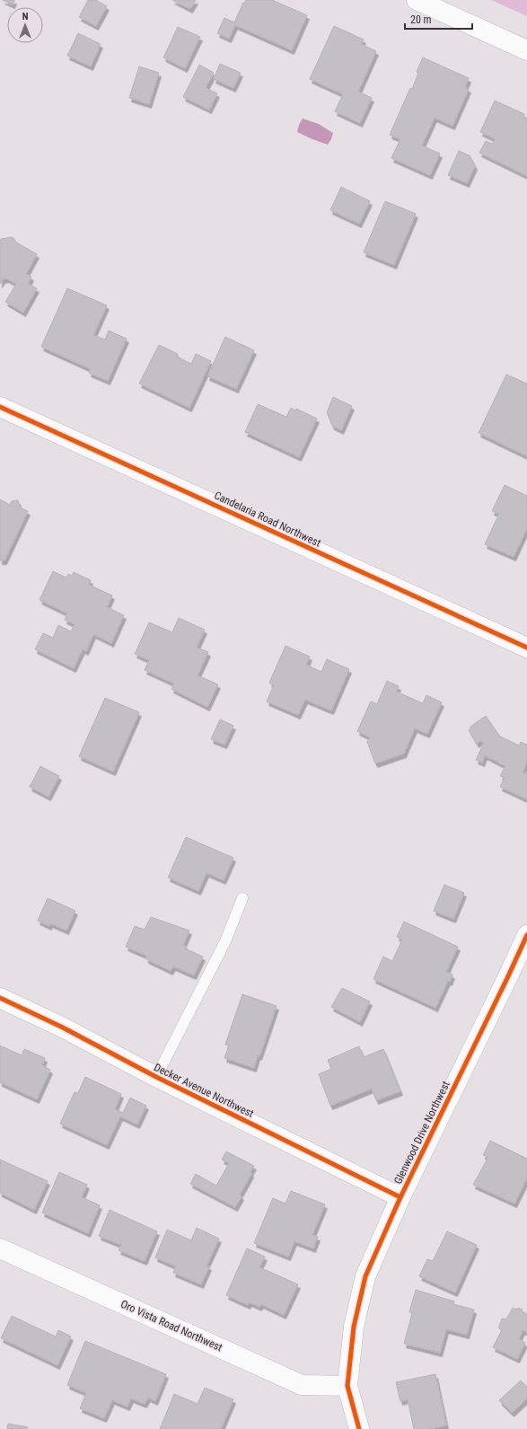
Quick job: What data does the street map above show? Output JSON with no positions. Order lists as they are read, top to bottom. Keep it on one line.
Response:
{"streets":{"street":["Candelaria Road Northwest","Decker Avenue Northwest","Glenwood Drive Northwest","Oro Vista Road Northwest"]},"crossings":[["Decker Avenue Northwest","Glenwood Drive Northwest"],["Glenwood Drive Northwest","Oro Vista Road Northwest"]],"scale_bar":"20 m","north":"top"}
